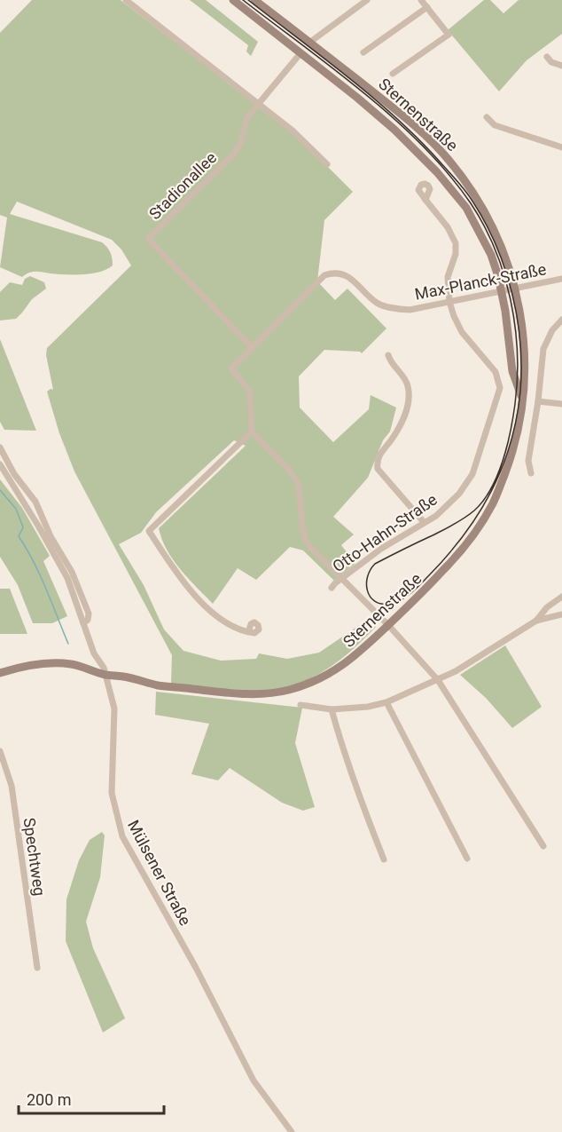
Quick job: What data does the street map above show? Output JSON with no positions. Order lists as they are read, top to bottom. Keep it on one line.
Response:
{"streets":{"street":["Sternenstraße","Stadionallee","Max-Planck-Straße","Otto-Hahn-Straße","Spechtweg","Mülsener Straße"]},"crossings":[["Sternenstraße","Max-Planck-Straße"],["Sternenstraße","Mülsener Straße"],["Stadionallee","Max-Planck-Straße"],["Max-Planck-Straße","Otto-Hahn-Straße"]],"scale_bar":"200 m"}
